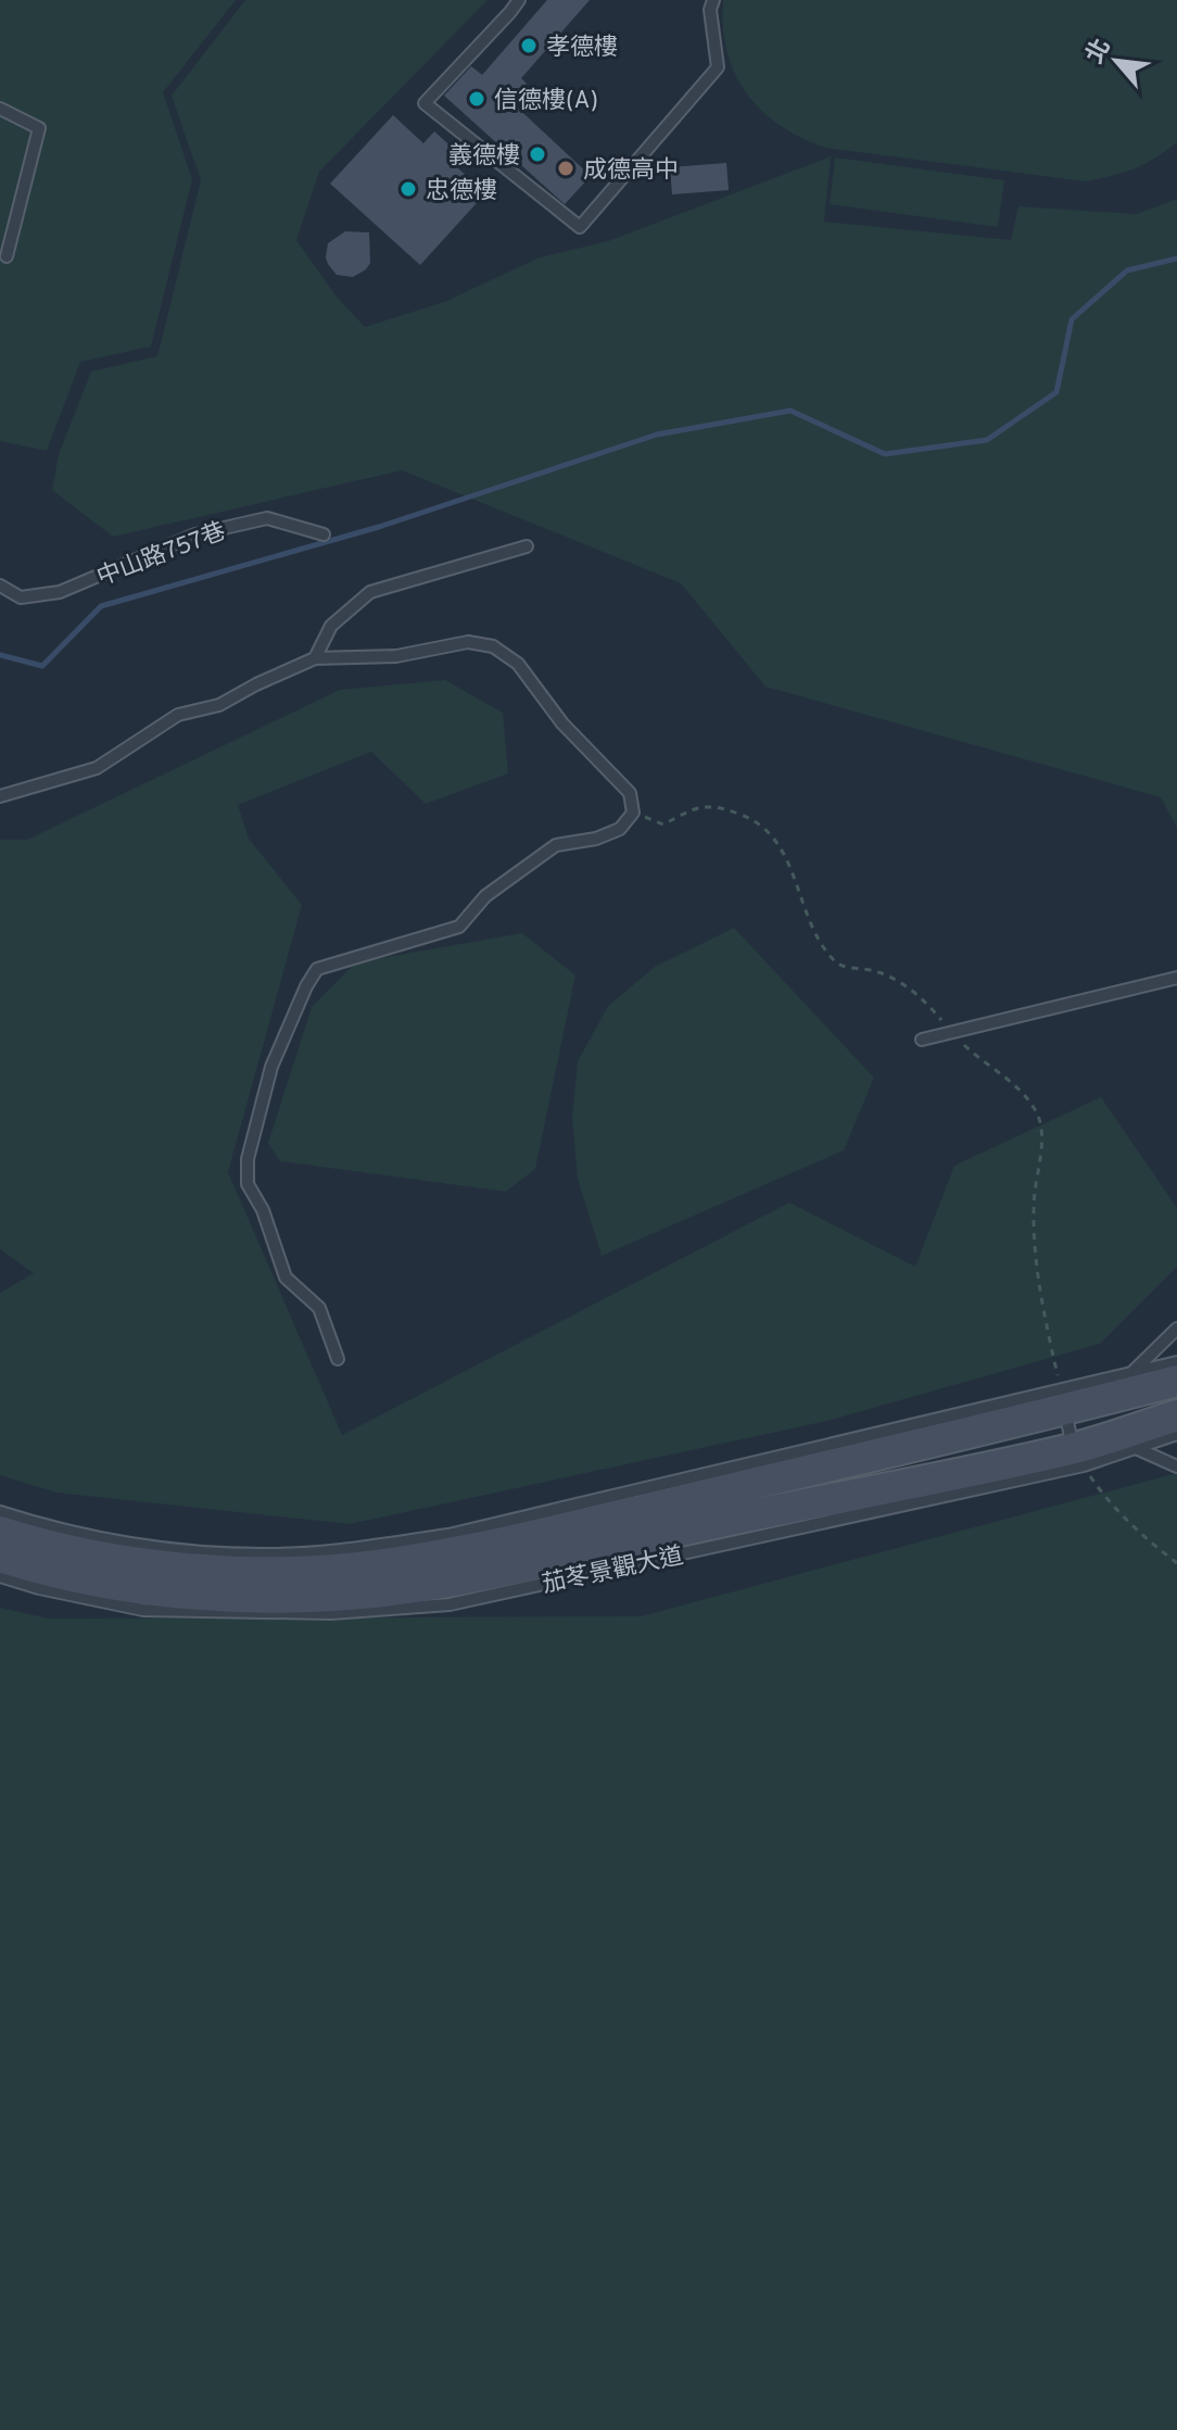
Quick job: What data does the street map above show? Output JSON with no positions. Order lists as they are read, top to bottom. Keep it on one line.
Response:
{"streets":{"street":["茄苳景觀大道"],"lane":["中山路757巷"]},"places":["孝德樓","信德樓(A)","義德樓","成德高中","忠德樓"],"north":"top left"}
